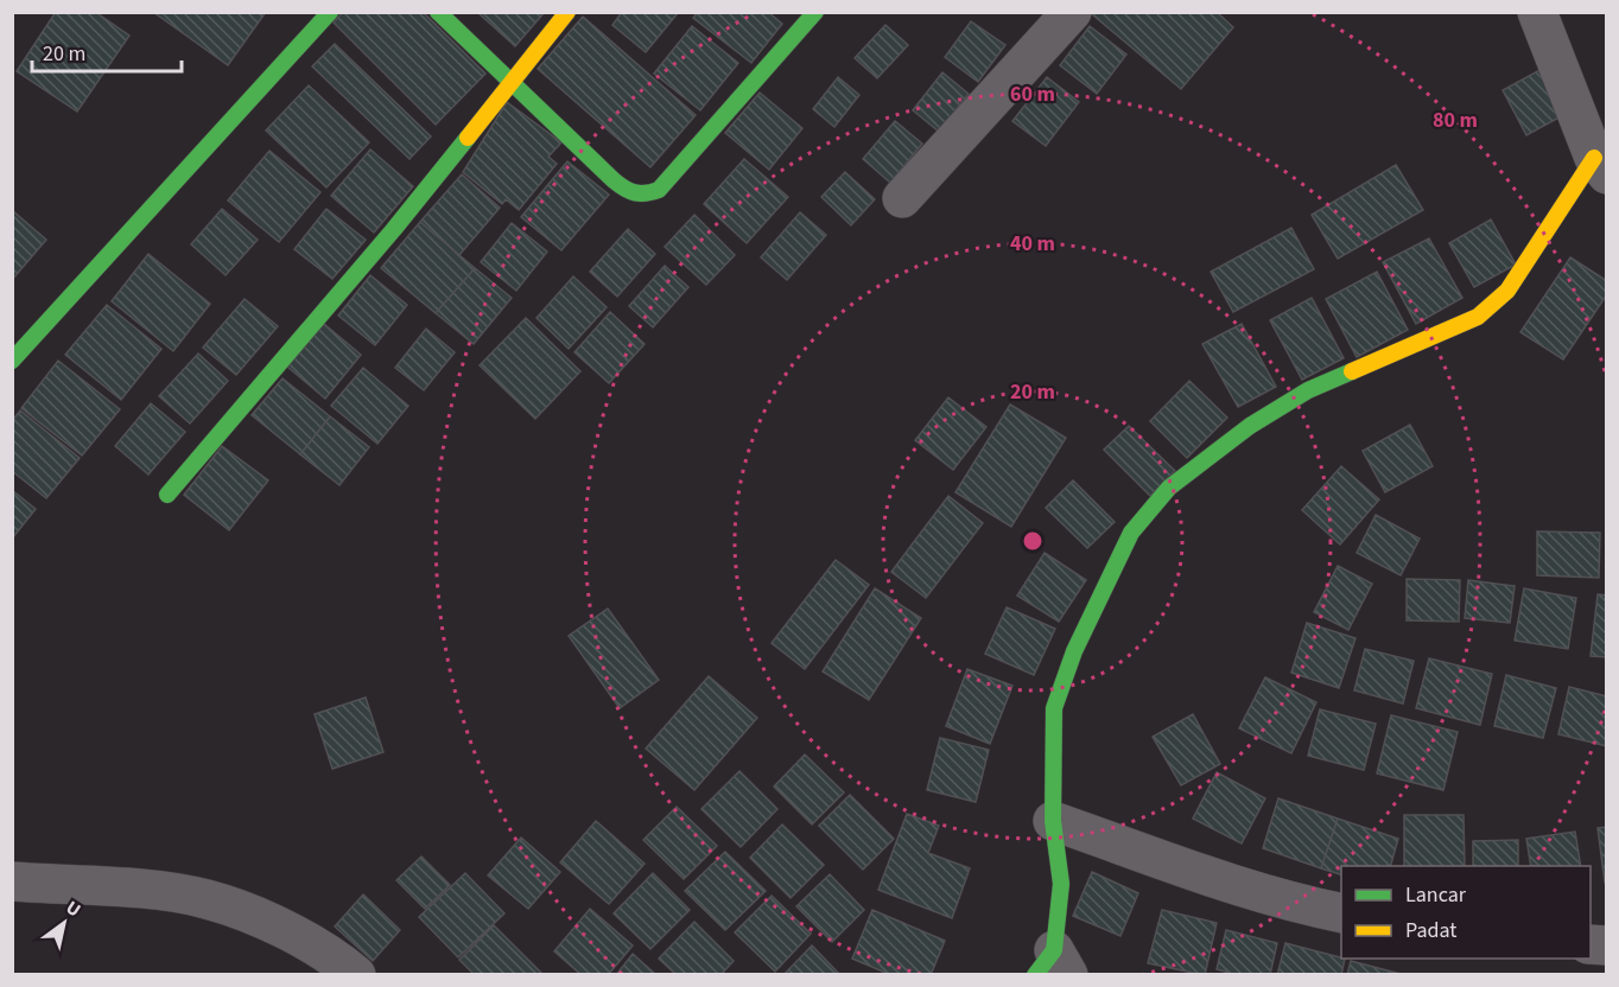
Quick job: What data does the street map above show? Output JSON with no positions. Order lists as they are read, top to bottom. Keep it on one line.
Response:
{"legend":["Lancar","Padat"],"scale_bar":"20 m","north":"top right","rings":["60 m","80 m","40 m","20 m"]}
